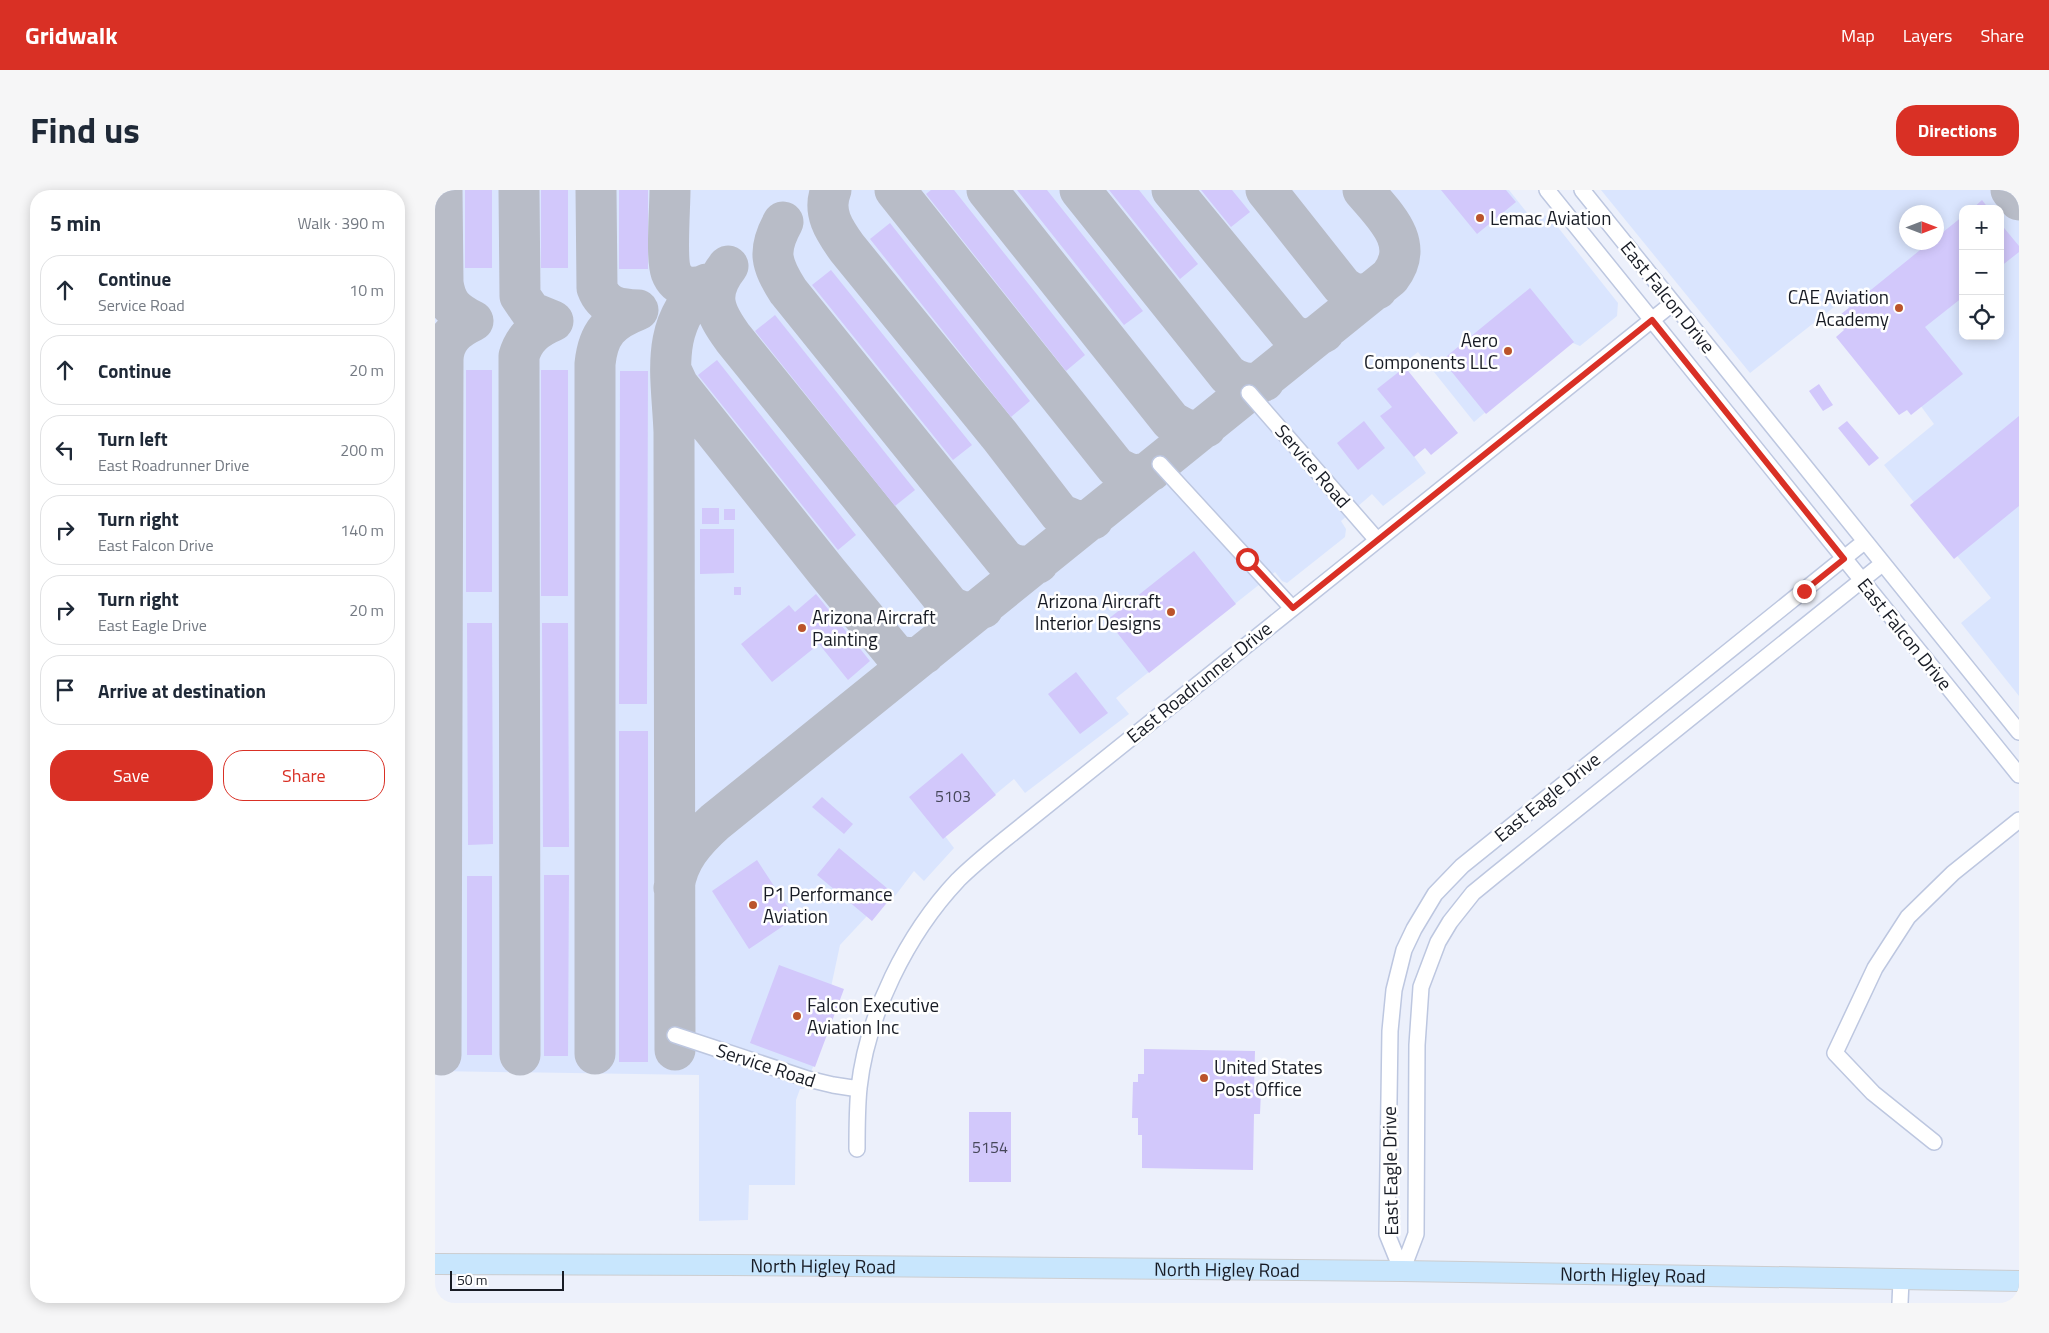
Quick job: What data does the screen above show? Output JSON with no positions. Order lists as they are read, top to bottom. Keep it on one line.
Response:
{"streets":{"main road":["North Higley Road"],"street":["East Falcon Drive","Service Road","East Roadrunner Drive","East Eagle Drive"]},"crossings":[["East Falcon Drive","East Roadrunner Drive"],["East Falcon Drive","East Eagle Drive"],["Service Road","East Roadrunner Drive"],["East Eagle Drive","North Higley Road"]],"places":["Lemac Aviation","CAE Aviation Academy","Aero Components LLC","Arizona Aircraft Interior Designs","Arizona Aircraft Painting","P1 Performance Aviation","Falcon Executive Aviation Inc","United States Post Office"],"house_numbers":["5103","5154"],"scale_bar":"50 m","north":"right","page":{"header":"Gridwalk","nav":["Map","Layers","Share"],"title":"Find us","buttons":["Directions",["Save","Share"]],"heading":["5 min","Walk · 390 m"],"map_buttons":["+","−"],"list":[["Continue","Service Road","10 m"],["Continue","20 m"],["Turn left","East Roadrunner Drive","200 m"],["Turn right","East Falcon Drive","140 m"],["Turn right","East Eagle Drive","20 m"],"Arrive at destination"],"scale":"50 m"}}
